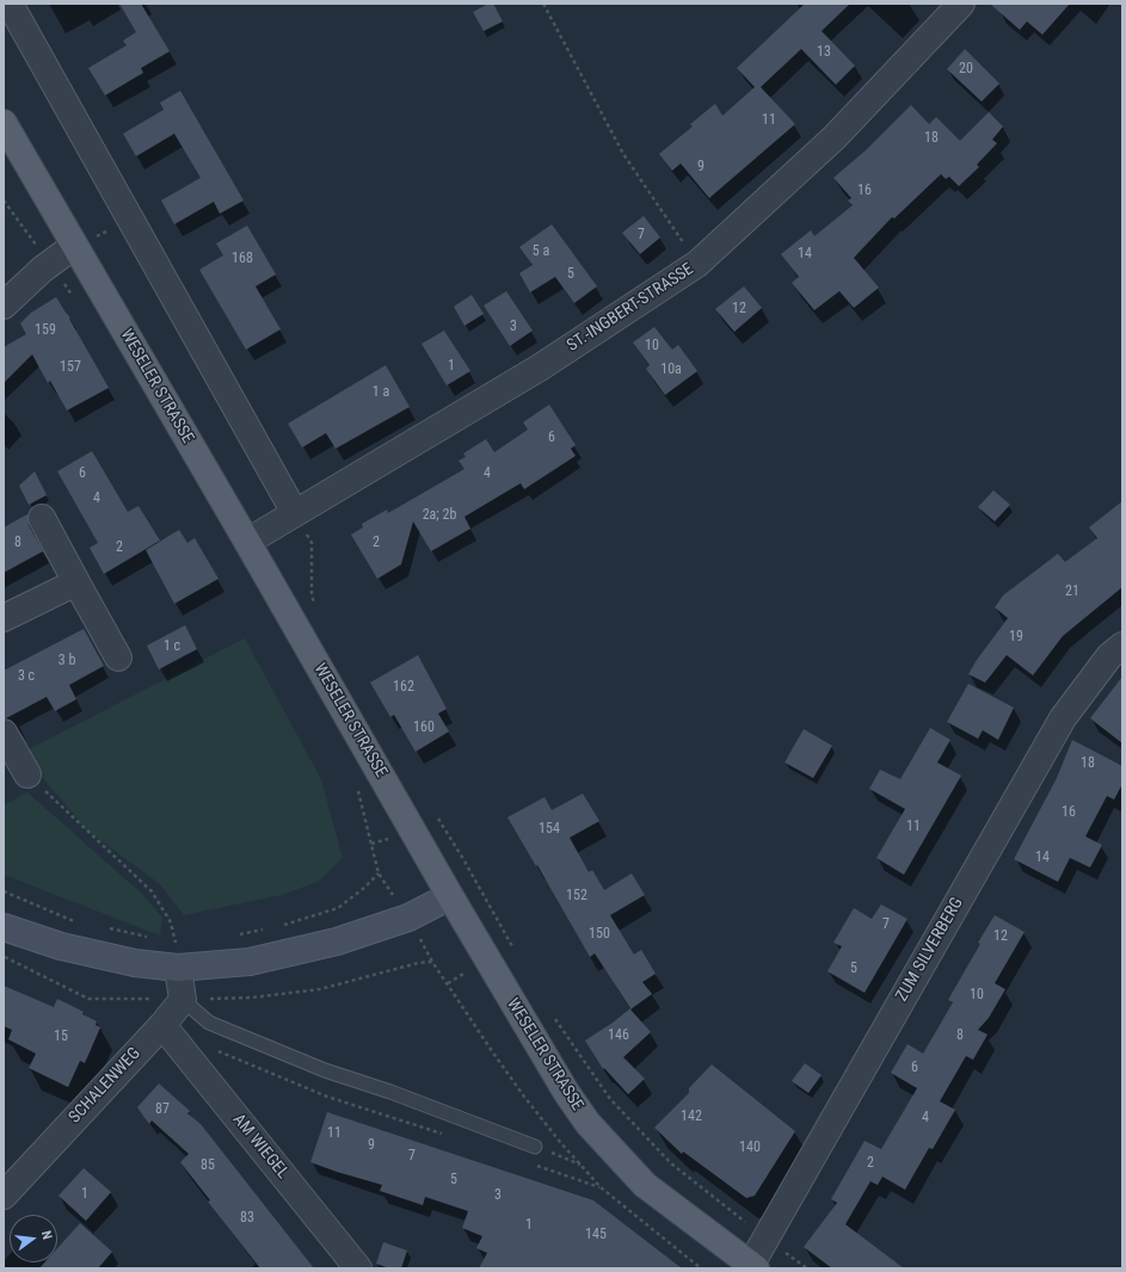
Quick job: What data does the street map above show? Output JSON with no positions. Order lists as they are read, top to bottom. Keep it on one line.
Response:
{"streets":{"main road":["WESELER STRASSE"],"street":["ST.-INGBERT-STRASSE","ZUM SILVERBERG","SCHALENWEG","AM WIEGEL"]},"crossings":[["ST.-INGBERT-STRASSE","WESELER STRASSE"],["WESELER STRASSE","ZUM SILVERBERG"],["SCHALENWEG","AM WIEGEL"]],"house_numbers":["13","20","11","18","9","16","7","5 a","14","168","5","12","3","159","10","1","157","10a","1 a","6","6","4","4","2a; 2b","8","2","2","21","19","1 c","3 b","3 c","162","160","18","16","11","154","14","152","7","150","12","5","10","146","8","15","6","87","142","4","11","9","140","7","2","85","5","1","3","83","1","145"],"north":"right"}
